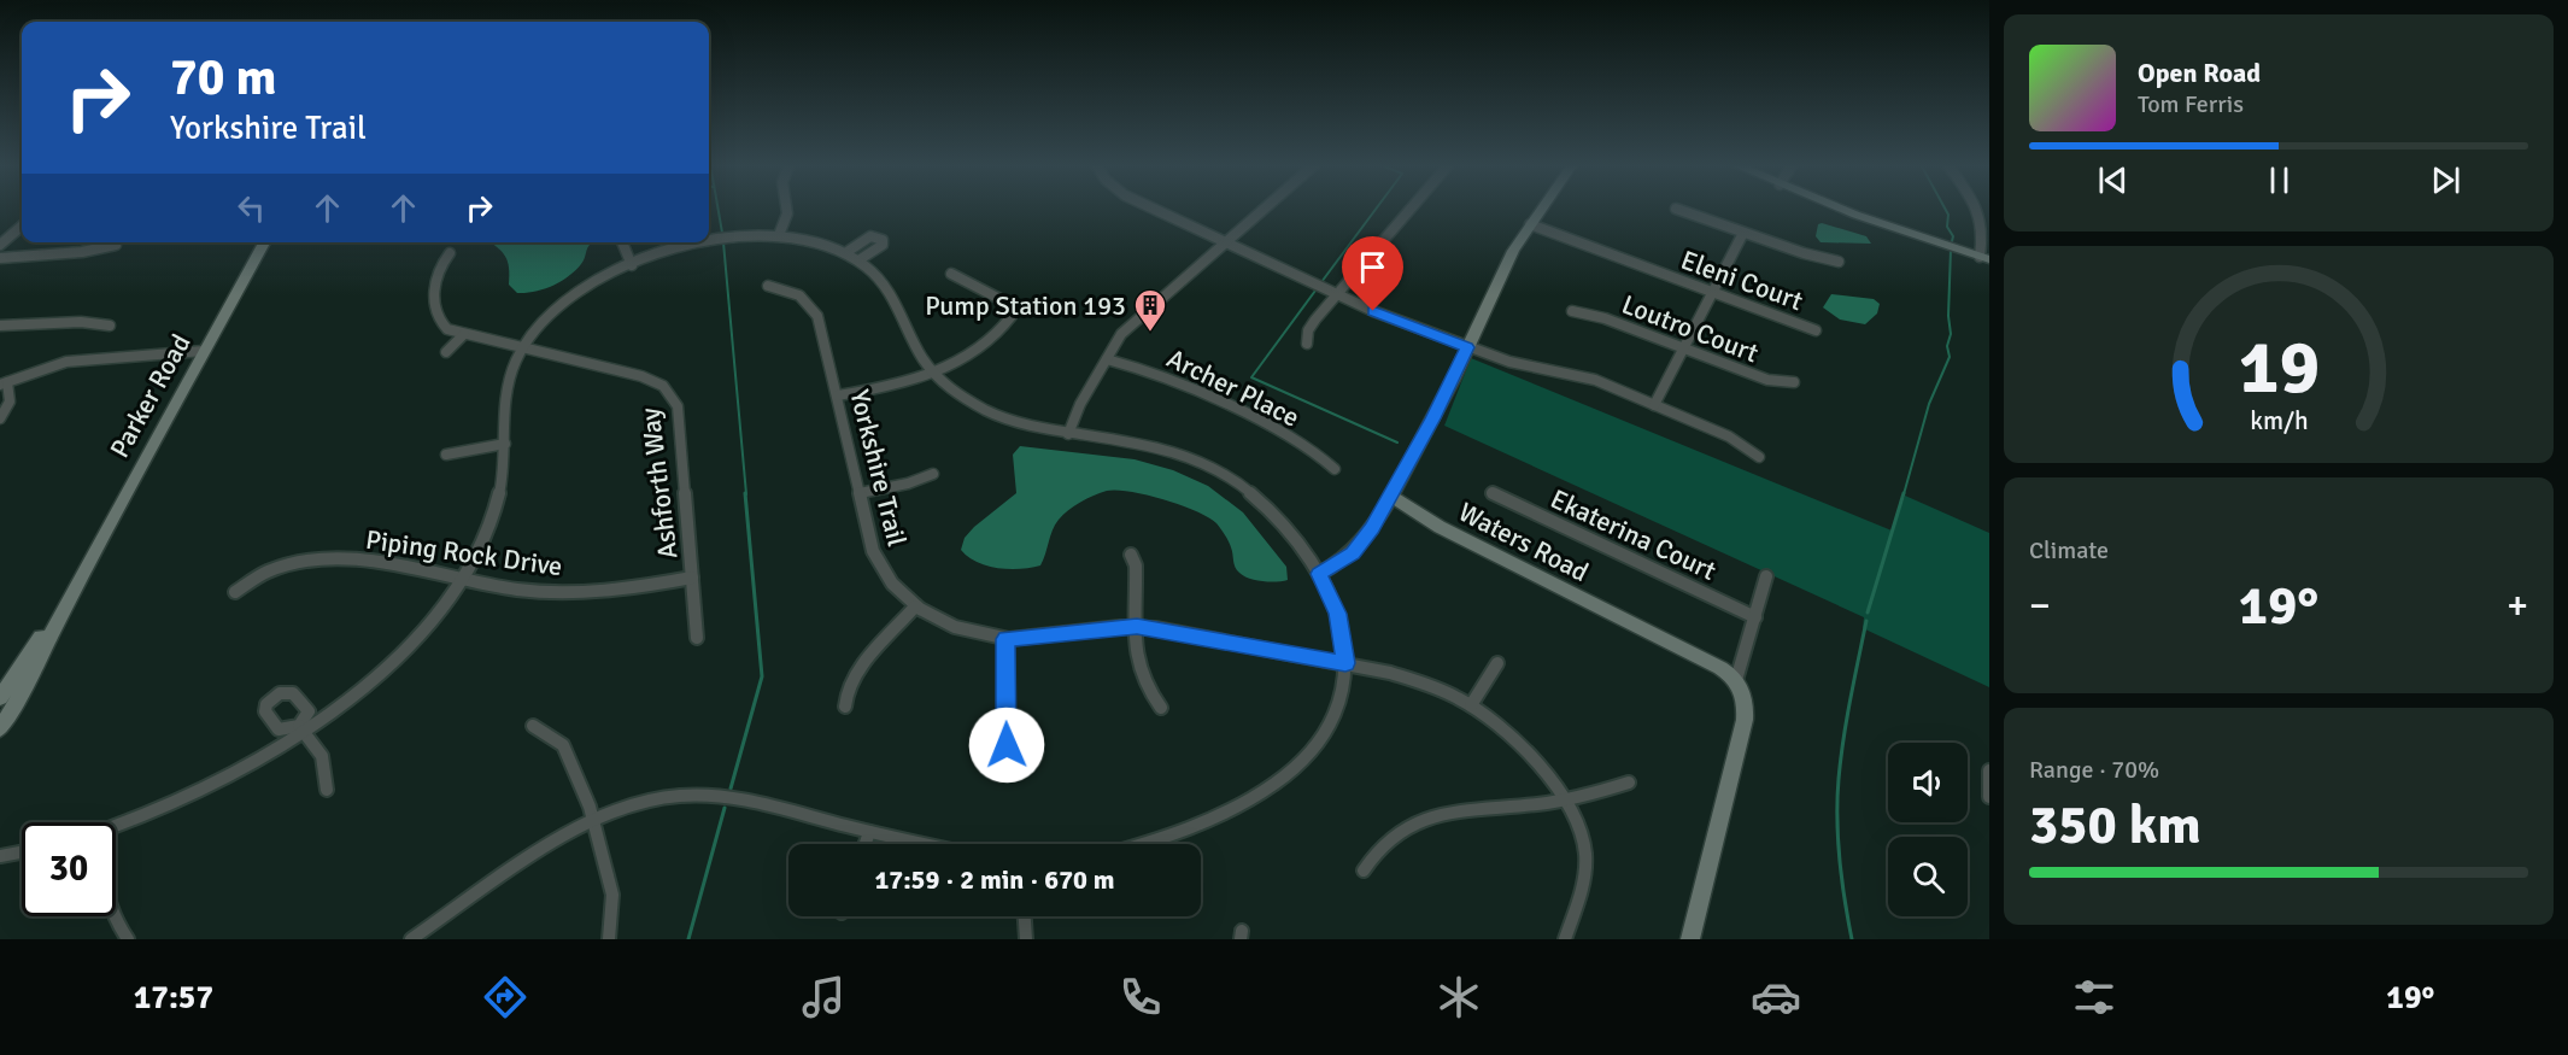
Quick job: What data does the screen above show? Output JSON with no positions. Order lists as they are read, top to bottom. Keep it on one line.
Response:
{"streets":{"street":["Eleni Court","Loutro Court","Archer Place","Parker Road","Yorkshire Trail","Ashforth Way","Ekaterina Court","Waters Road","Piping Rock Drive"]},"crossings":[["Ashforth Way","Piping Rock Drive"]],"places":{"building":["Pump Station 193"]},"page":{"turn":["70 m","Yorkshire Trail"],"song":["Open Road","Tom Ferris"],"tile":["Climate",["Range · 70%","350 km"]],"heat":["−","19°","+"],"limit":"30","trip":"17:59 · 2 min · 670 m","tabs":["17:57","19°"],"gauge":["19","km/h"]}}
